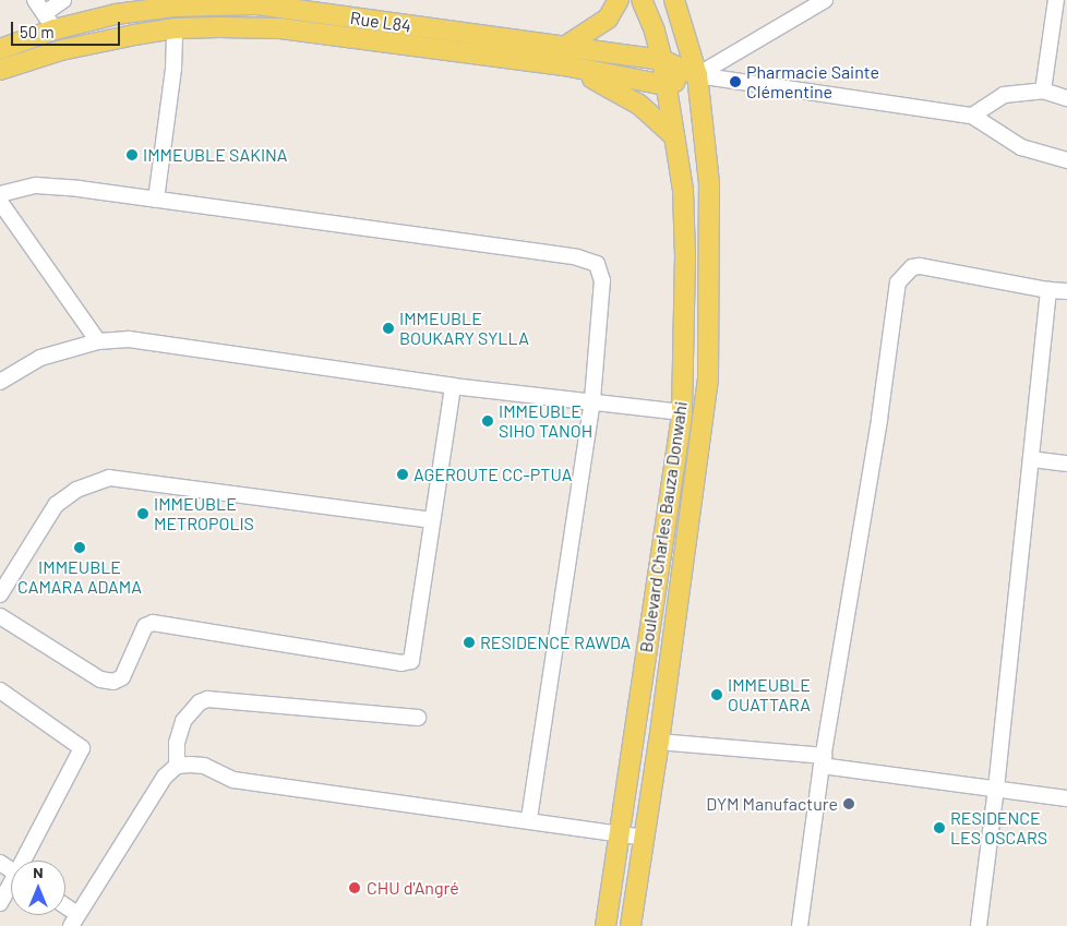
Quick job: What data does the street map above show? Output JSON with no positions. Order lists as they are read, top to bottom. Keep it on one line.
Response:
{"streets":{"main road":["Rue L84","Boulevard Charles Bauza Donwahi"]},"crossings":[["Rue L84","Boulevard Charles Bauza Donwahi"]],"places":["Pharmacie Sainte Clémentine","IMMEUBLE SAKINA","IMMEUBLE BOUKARY SYLLA","IMMEUBLE SIHO TANOH","AGEROUTE CC-PTUA","IMMEUBLE METROPOLIS","IMMEUBLE CAMARA ADAMA","RESIDENCE RAWDA","IMMEUBLE OUATTARA","DYM Manufacture","RESIDENCE LES OSCARS","CHU d'Angré"],"scale_bar":"50 m","north":"top"}
